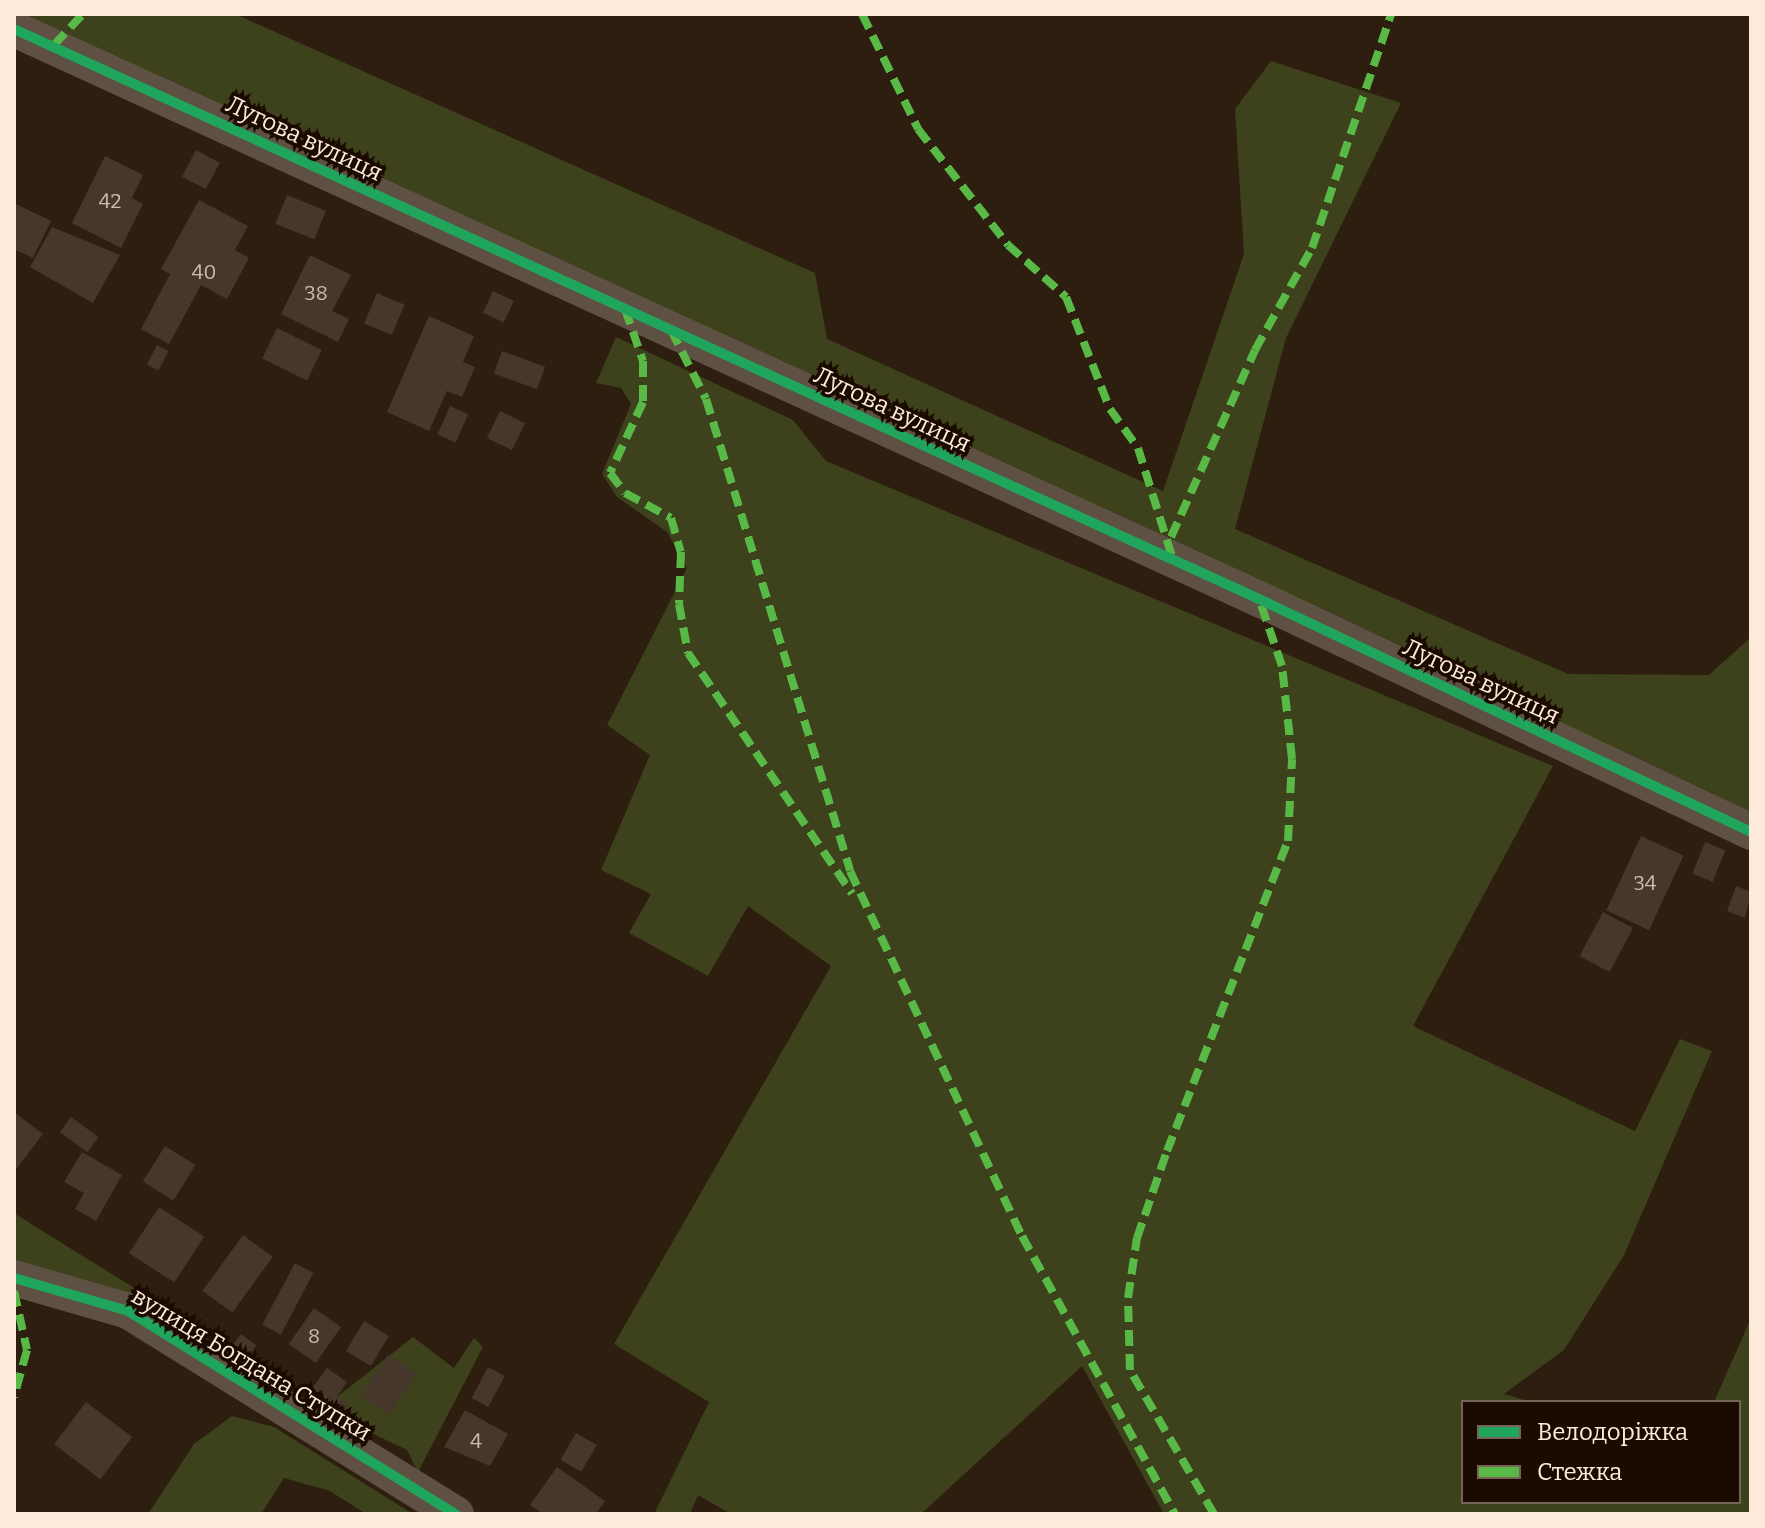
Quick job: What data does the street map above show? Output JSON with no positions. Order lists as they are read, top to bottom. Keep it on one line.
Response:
{"streets":{"street":["Лугова вулиця","вулиця Богдана Ступки"]},"house_numbers":["42","40","38","34","8","4"],"legend":["Велодоріжка","Стежка"]}
